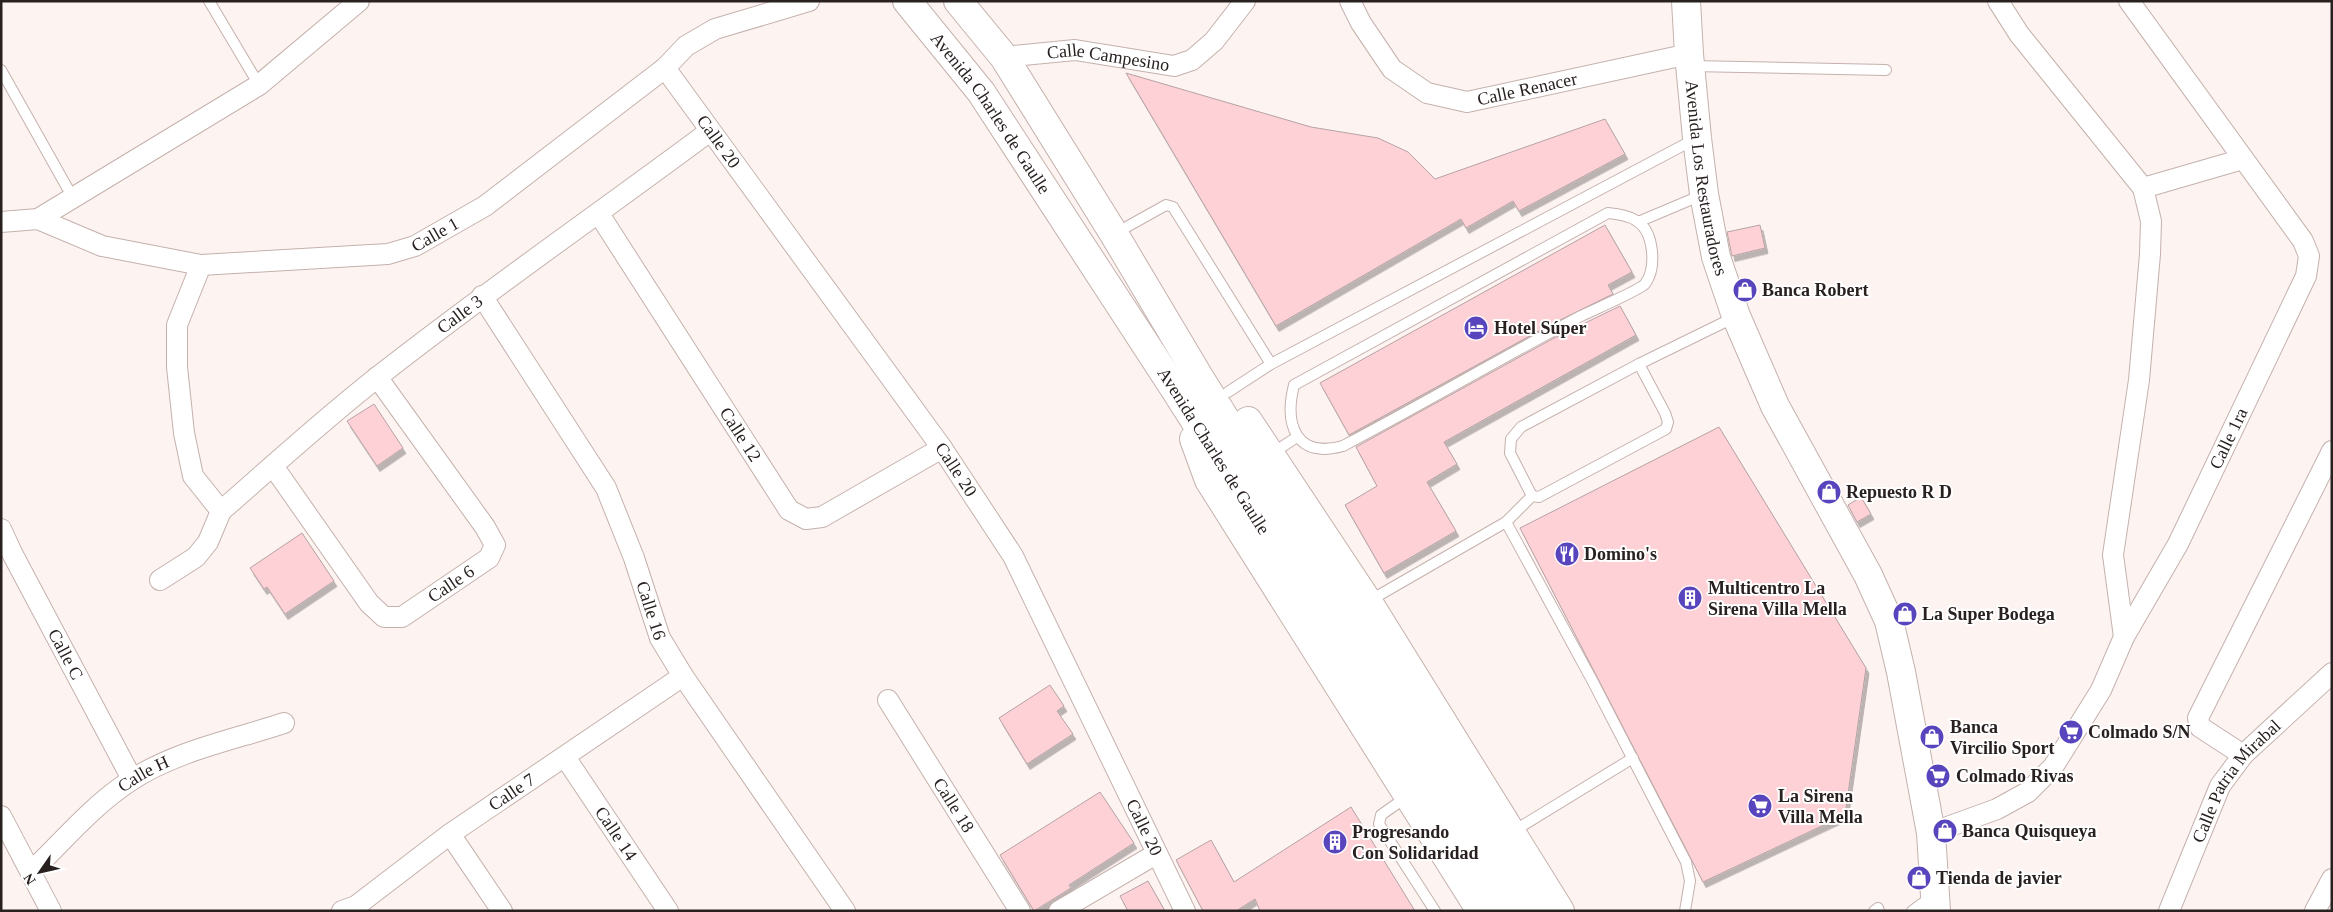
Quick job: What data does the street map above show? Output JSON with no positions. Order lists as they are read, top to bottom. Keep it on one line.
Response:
{"streets":{"main road":["Avenida Charles de Gaulle","Avenida Los Restauradores"],"street":["Calle Campesino","Calle Renacer","Calle 20","Calle 1","Calle 3","Calle 12","Calle 1ra","Calle 6","Calle 16","Calle C","Calle H","Calle Patria Mirabal","Calle 7","Calle 18","Calle 14"]},"crossings":[["Calle Campesino","Avenida Charles de Gaulle"],["Calle Renacer","Avenida Los Restauradores"],["Calle 20","Calle 1"],["Calle 20","Calle 3"],["Calle 20","Calle 12"],["Avenida Los Restauradores","Calle 1ra"],["Calle 3","Calle 12"],["Calle 3","Calle 6"],["Calle 3","Calle 16"],["Calle 16","Calle 7"],["Calle C","Calle H"],["Calle 7","Calle 14"]],"places":{"shop":["Banca Robert","Repuesto R D","La Super Bodega","Banca Vircilio Sport","Banca Quisqueya","Tienda de javier"],"hotel":["Hotel Súper"],"restaurant":["Domino's"],"building":["Multicentro La Sirena Villa Mella","Progresando Con Solidaridad"],"supermarket":["Colmado S/N","Colmado Rivas","La Sirena Villa Mella"]},"north":"bottom left"}
